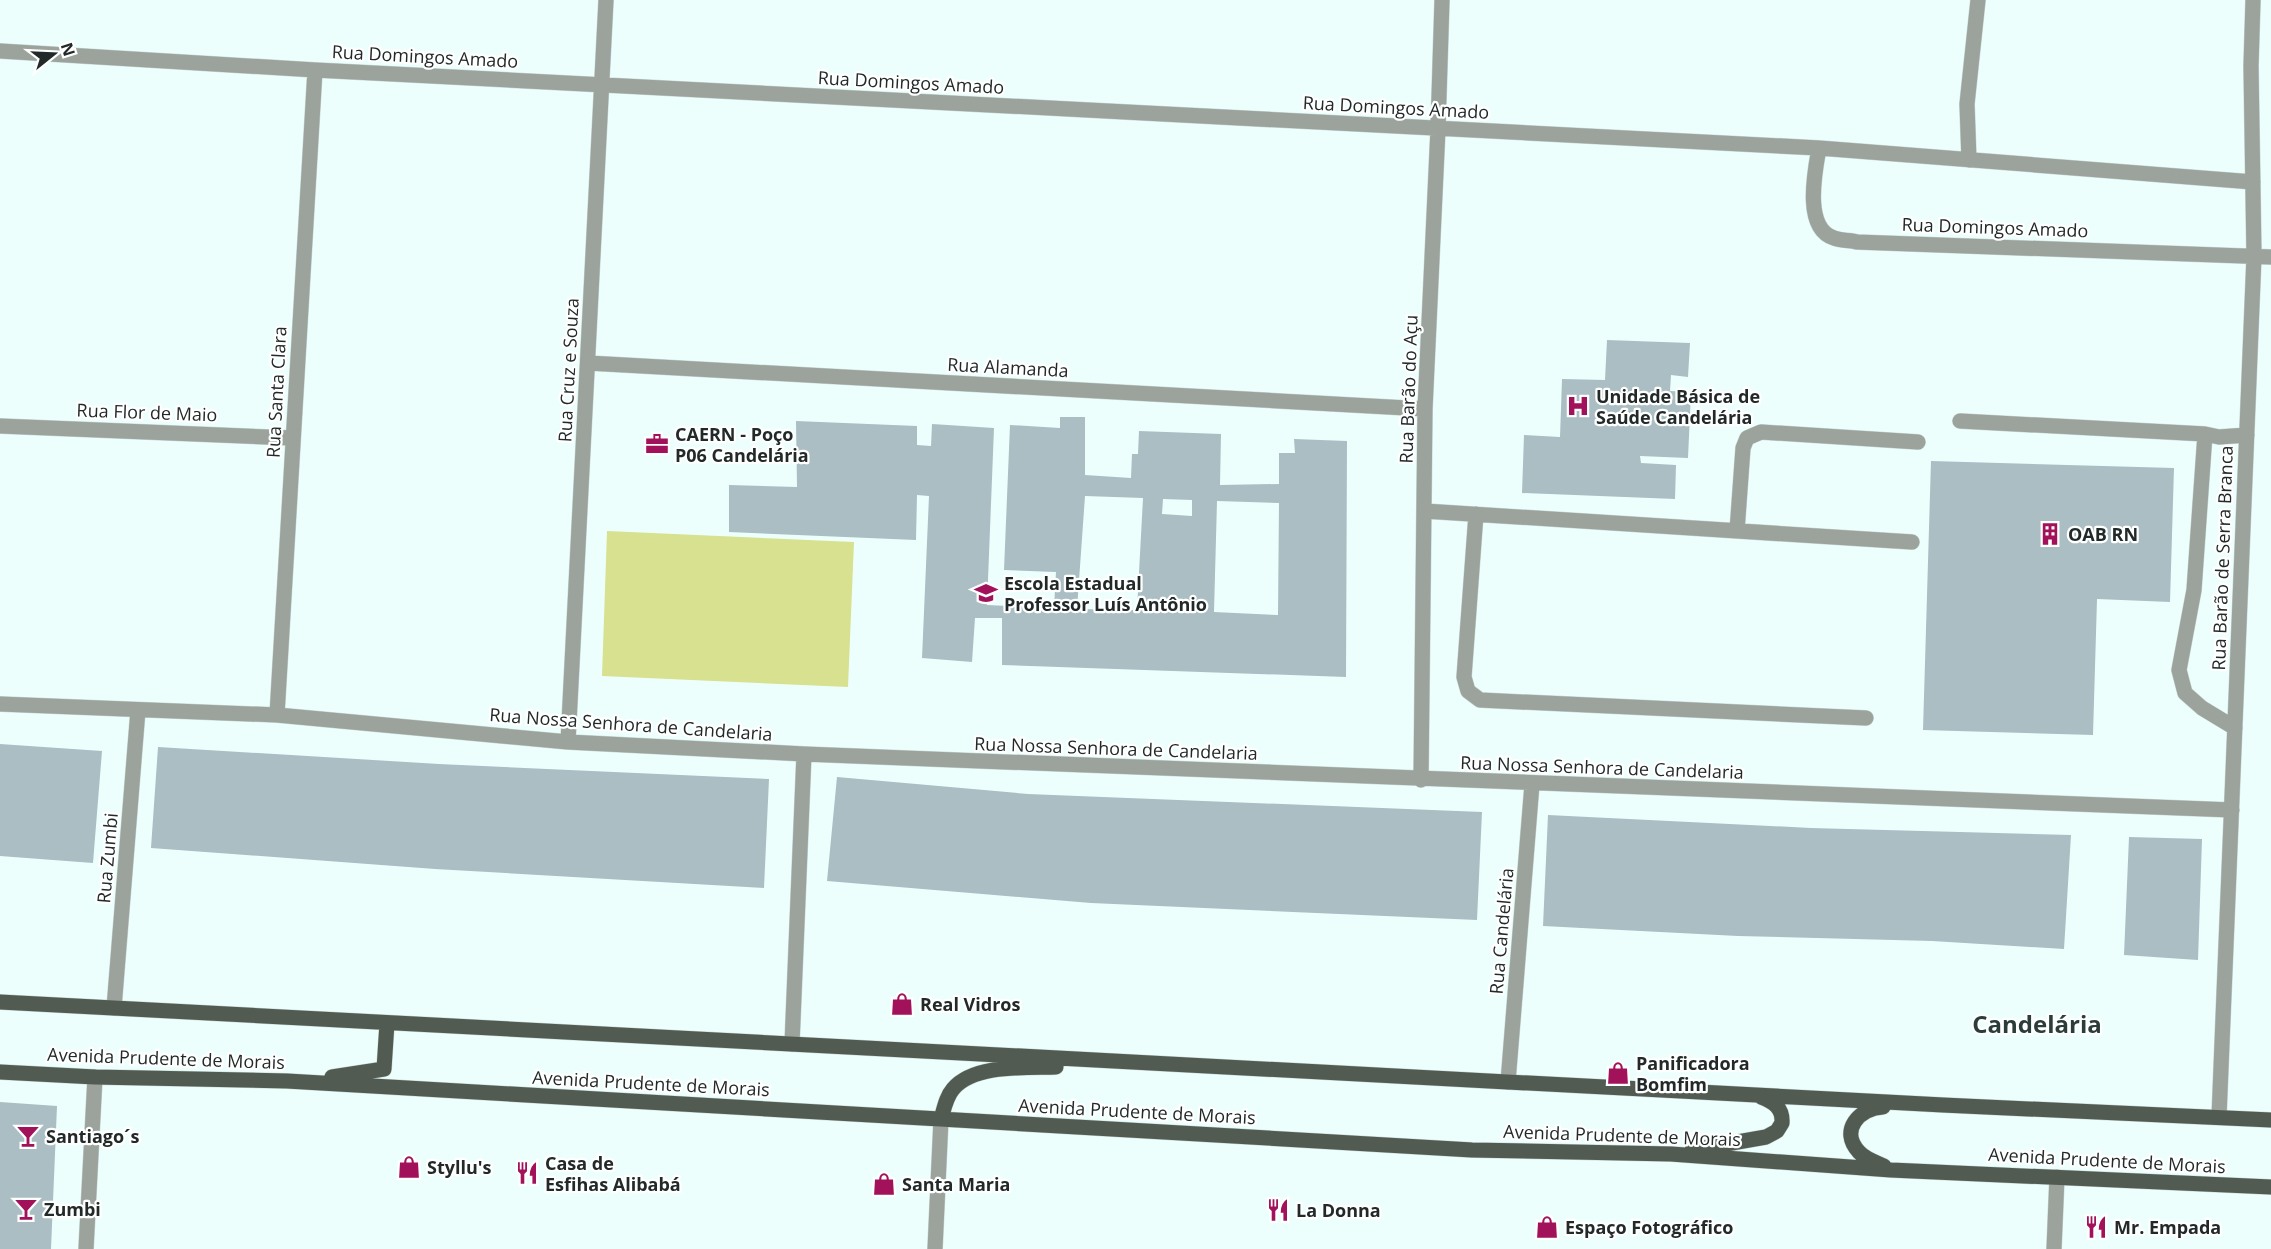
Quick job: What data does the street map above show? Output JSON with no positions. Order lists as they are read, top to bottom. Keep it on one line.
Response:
{"streets":{"main road":["Avenida Prudente de Morais"],"street":["Rua Domingos Amado","Rua Alamanda","Rua Cruz e Souza","Rua Barão do Açu","Rua Santa Clara","Rua Flor de Maio","Rua Barão de Serra Branca","Rua Nossa Senhora de Candelaria","Rua Zumbi","Rua Candelária"]},"crossings":[["Rua Domingos Amado","Rua Cruz e Souza"],["Rua Domingos Amado","Rua Barão do Açu"],["Rua Domingos Amado","Rua Santa Clara"],["Rua Domingos Amado","Rua Barão de Serra Branca"],["Rua Alamanda","Rua Cruz e Souza"],["Rua Alamanda","Rua Barão do Açu"],["Rua Cruz e Souza","Rua Nossa Senhora de Candelaria"],["Rua Barão do Açu","Rua Nossa Senhora de Candelaria"],["Rua Santa Clara","Rua Flor de Maio"],["Rua Santa Clara","Rua Nossa Senhora de Candelaria"],["Rua Barão de Serra Branca","Rua Nossa Senhora de Candelaria"],["Rua Nossa Senhora de Candelaria","Rua Zumbi"],["Rua Nossa Senhora de Candelaria","Rua Candelária"]],"districts":["Candelária"],"places":{"hospital":["Unidade Básica de Saúde Candelária"],"office":["CAERN - Poço P06 Candelária"],"building":["OAB RN"],"school or university":["Escola Estadual Professor Luís Antônio"],"shop":["Real Vidros","Panificadora Bomfim","Styllu's","Santa Maria","Espaço Fotográfico"],"bar":["Santiago´s","Zumbi"],"restaurant":["Casa de Esfihas Alibabá","La Donna","Mr. Empada"]},"north":"right"}
